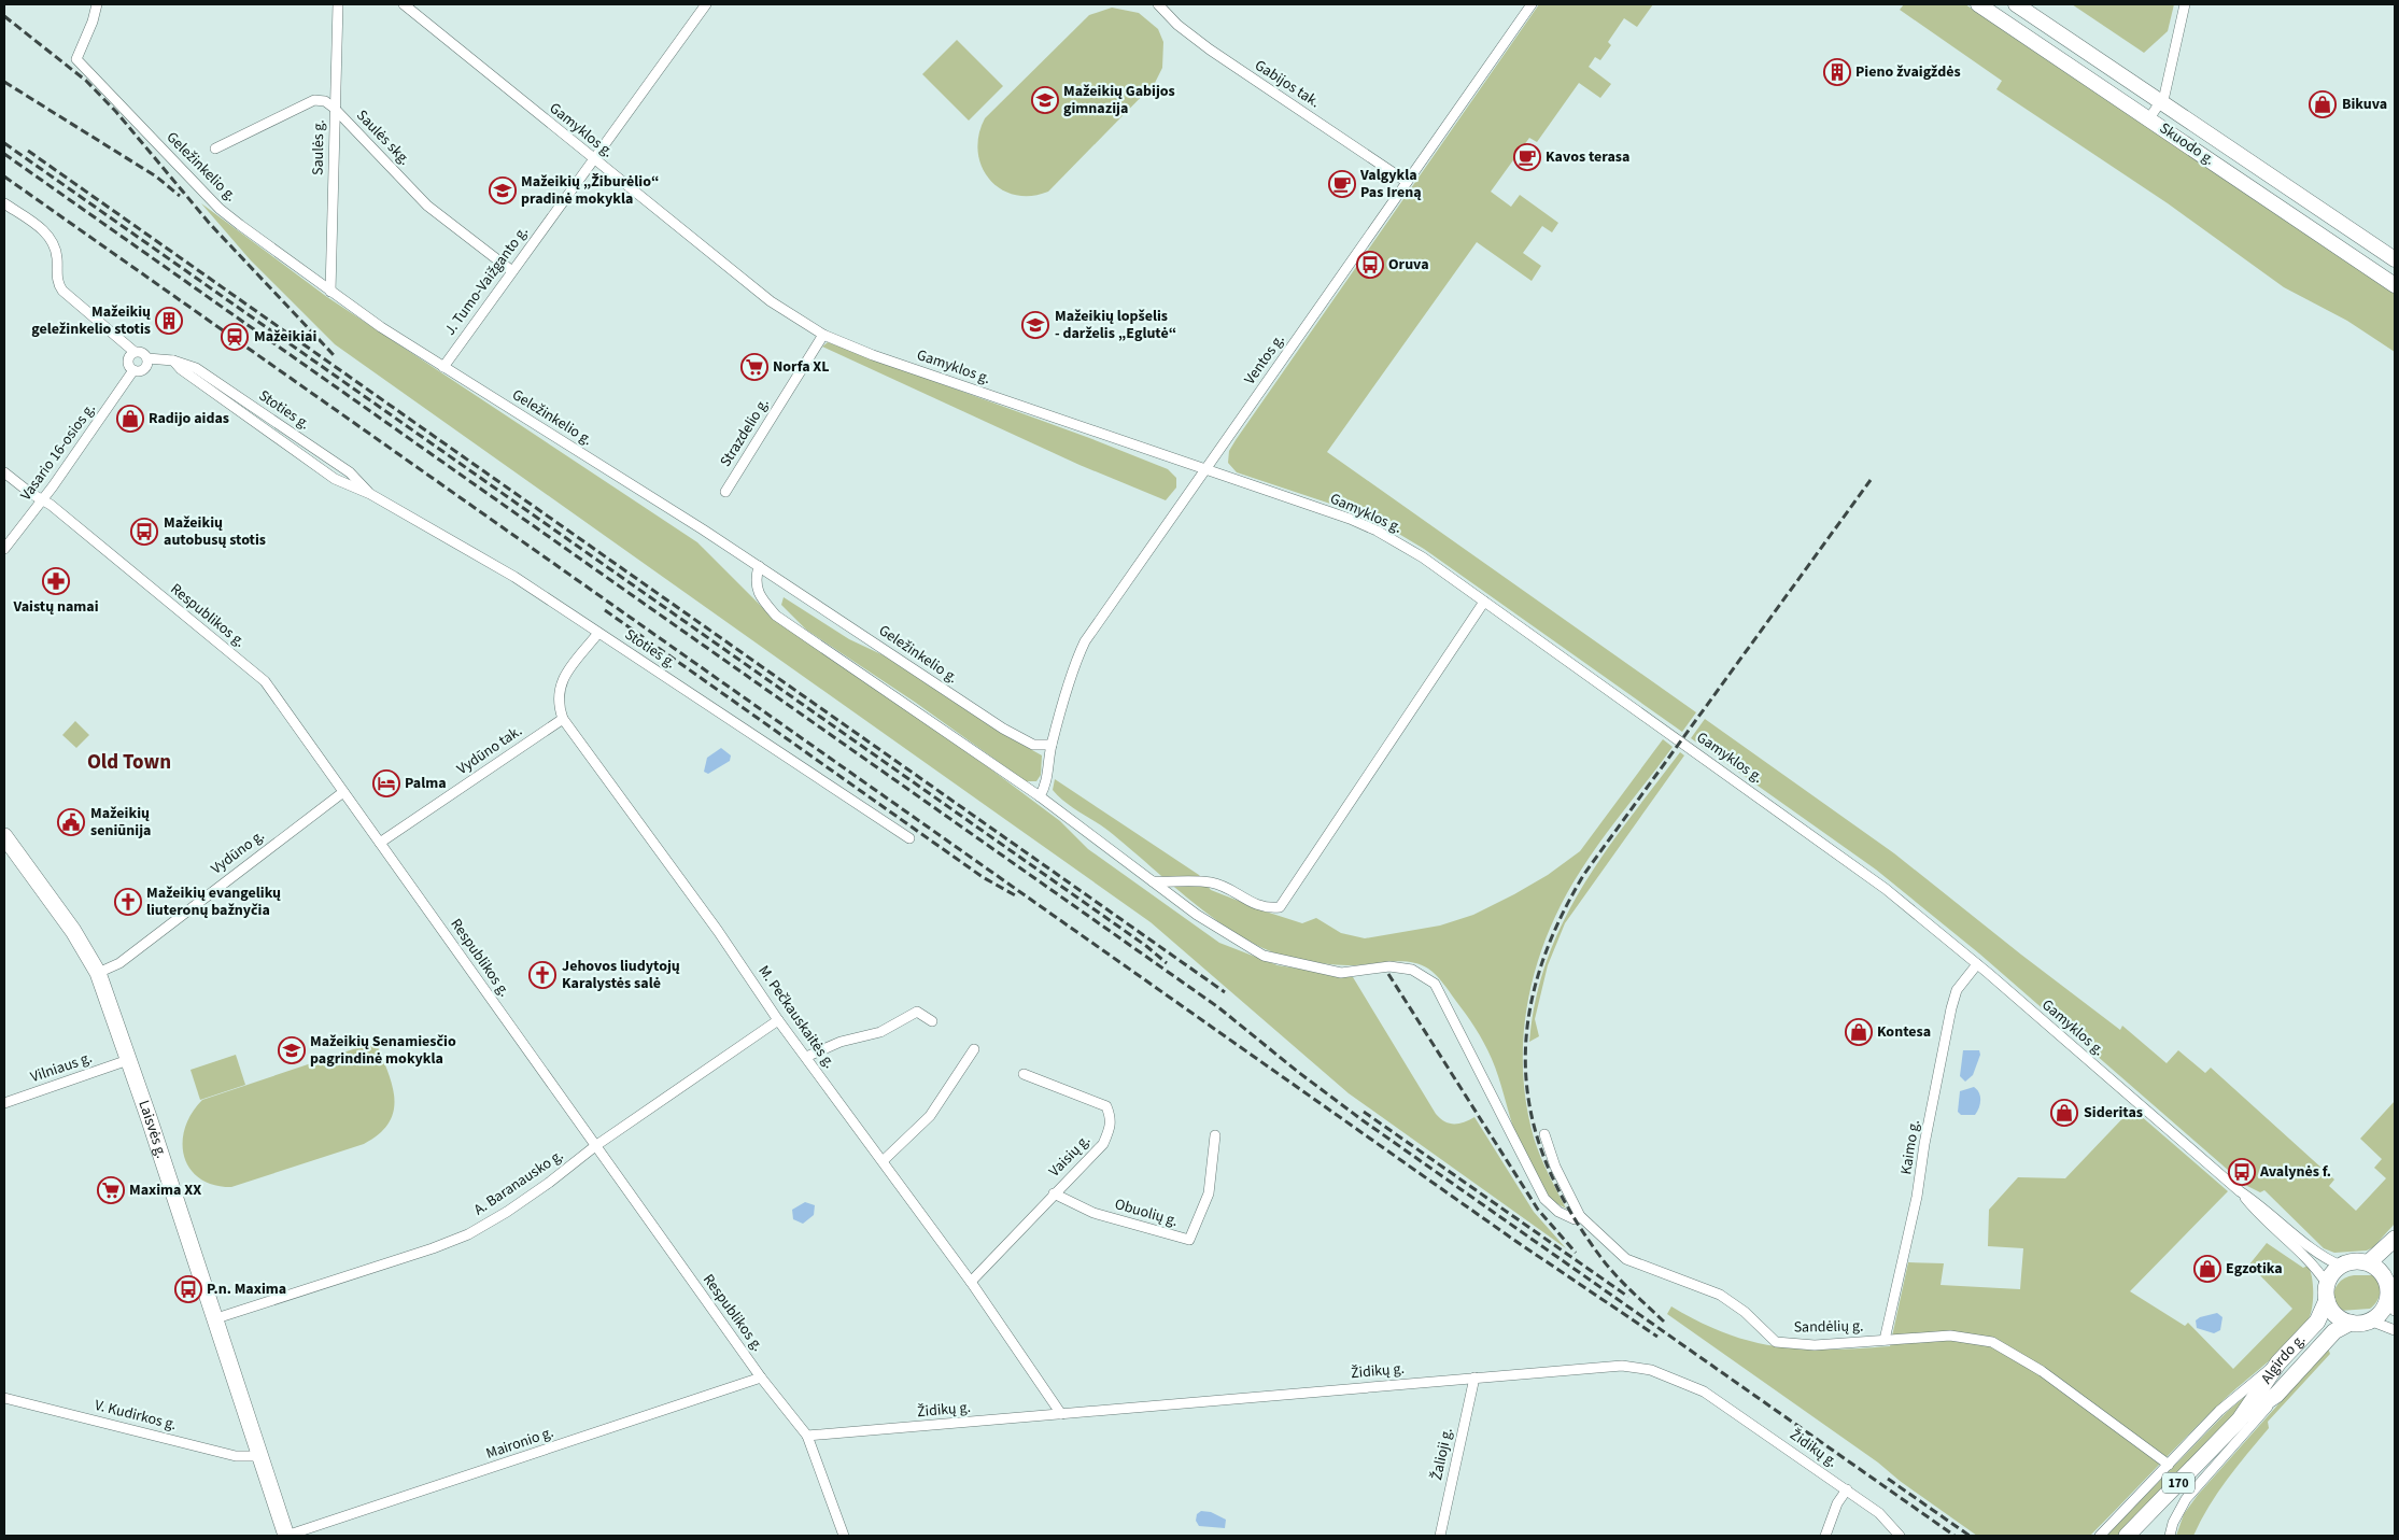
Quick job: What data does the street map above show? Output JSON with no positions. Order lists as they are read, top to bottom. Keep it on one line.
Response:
{"streets":{"main road":["Skuodo g.","Laisvės g.","Algirdo g.","170"],"street":["Gabijos tak.","Gamyklos g.","Saulės skg.","Saulės g.","Geležinkelio g.","J. Tumo-Vaižganto g.","Ventos g.","Stoties g.","Strazdelio g.","Vasario 16-osios g.","Respublikos g.","Vydūno tak.","Vydūno g.","M. Pečkauskaitės g.","Vilniaus g.","Kaimo g.","Vaisių g.","A. Baranausko g.","Obuolių g.","Sandėlių g.","Židikų g.","V. Kudirkos g.","Maironio g.","Žalioji g."]},"crossings":[["Gabijos tak.","Ventos g."],["Gamyklos g.","J. Tumo-Vaižganto g."],["Gamyklos g.","Ventos g."],["Gamyklos g.","Strazdelio g."],["Gamyklos g.","Kaimo g."],["Gamyklos g.","Algirdo g."],["Saulės skg.","Saulės g."],["Saulės skg.","J. Tumo-Vaižganto g."],["Saulės g.","Geležinkelio g."],["Geležinkelio g.","J. Tumo-Vaižganto g."],["Geležinkelio g.","Ventos g."],["Stoties g.","Vasario 16-osios g."],["Stoties g.","M. Pečkauskaitės g."],["Vasario 16-osios g.","Respublikos g."],["Respublikos g.","Vydūno tak."],["Respublikos g.","Vydūno g."],["Respublikos g.","A. Baranausko g."],["Respublikos g.","Židikų g."],["Respublikos g.","Maironio g."],["Vydūno tak.","M. Pečkauskaitės g."],["Vydūno g.","Laisvės g."],["M. Pečkauskaitės g.","Vaisių g."],["M. Pečkauskaitės g.","A. Baranausko g."],["M. Pečkauskaitės g.","Židikų g."],["Vilniaus g.","Laisvės g."],["Laisvės g.","A. Baranausko g."],["Laisvės g.","V. Kudirkos g."],["Laisvės g.","Maironio g."],["Kaimo g.","Sandėlių g."],["Vaisių g.","Obuolių g."],["Židikų g.","Žalioji g."]],"districts":["Old Town"],"places":{"building":["Pieno žvaigždės","Mažeikių geležinkelio stotis"],"school or university":["Mažeikių Gabijos gimnazija","Mažeikių „Žiburėlio“ pradinė mokykla","Mažeikių lopšelis - darželis „Eglutė“","Mažeikių Senamiesčio pagrindinė mokykla"],"shop":["Bikuva","Radijo aidas","Kontesa","Sideritas","Egzotika"],"cafe":["Kavos terasa","Valgykla Pas Ireną"],"bus stop":["Oruva","Mažeikių autobusų stotis","Avalynės f.","P.n. Maxima"],"station":["Mažeikiai"],"supermarket":["Norfa XL","Maxima XX"],"pharmacy":["Vaistų namai"],"hotel":["Palma"],"public building":["Mažeikių seniūnija"],"church":["Mažeikių evangelikų liuteronų bažnyčia","Jehovos liudytojų Karalystės salė"]}}
